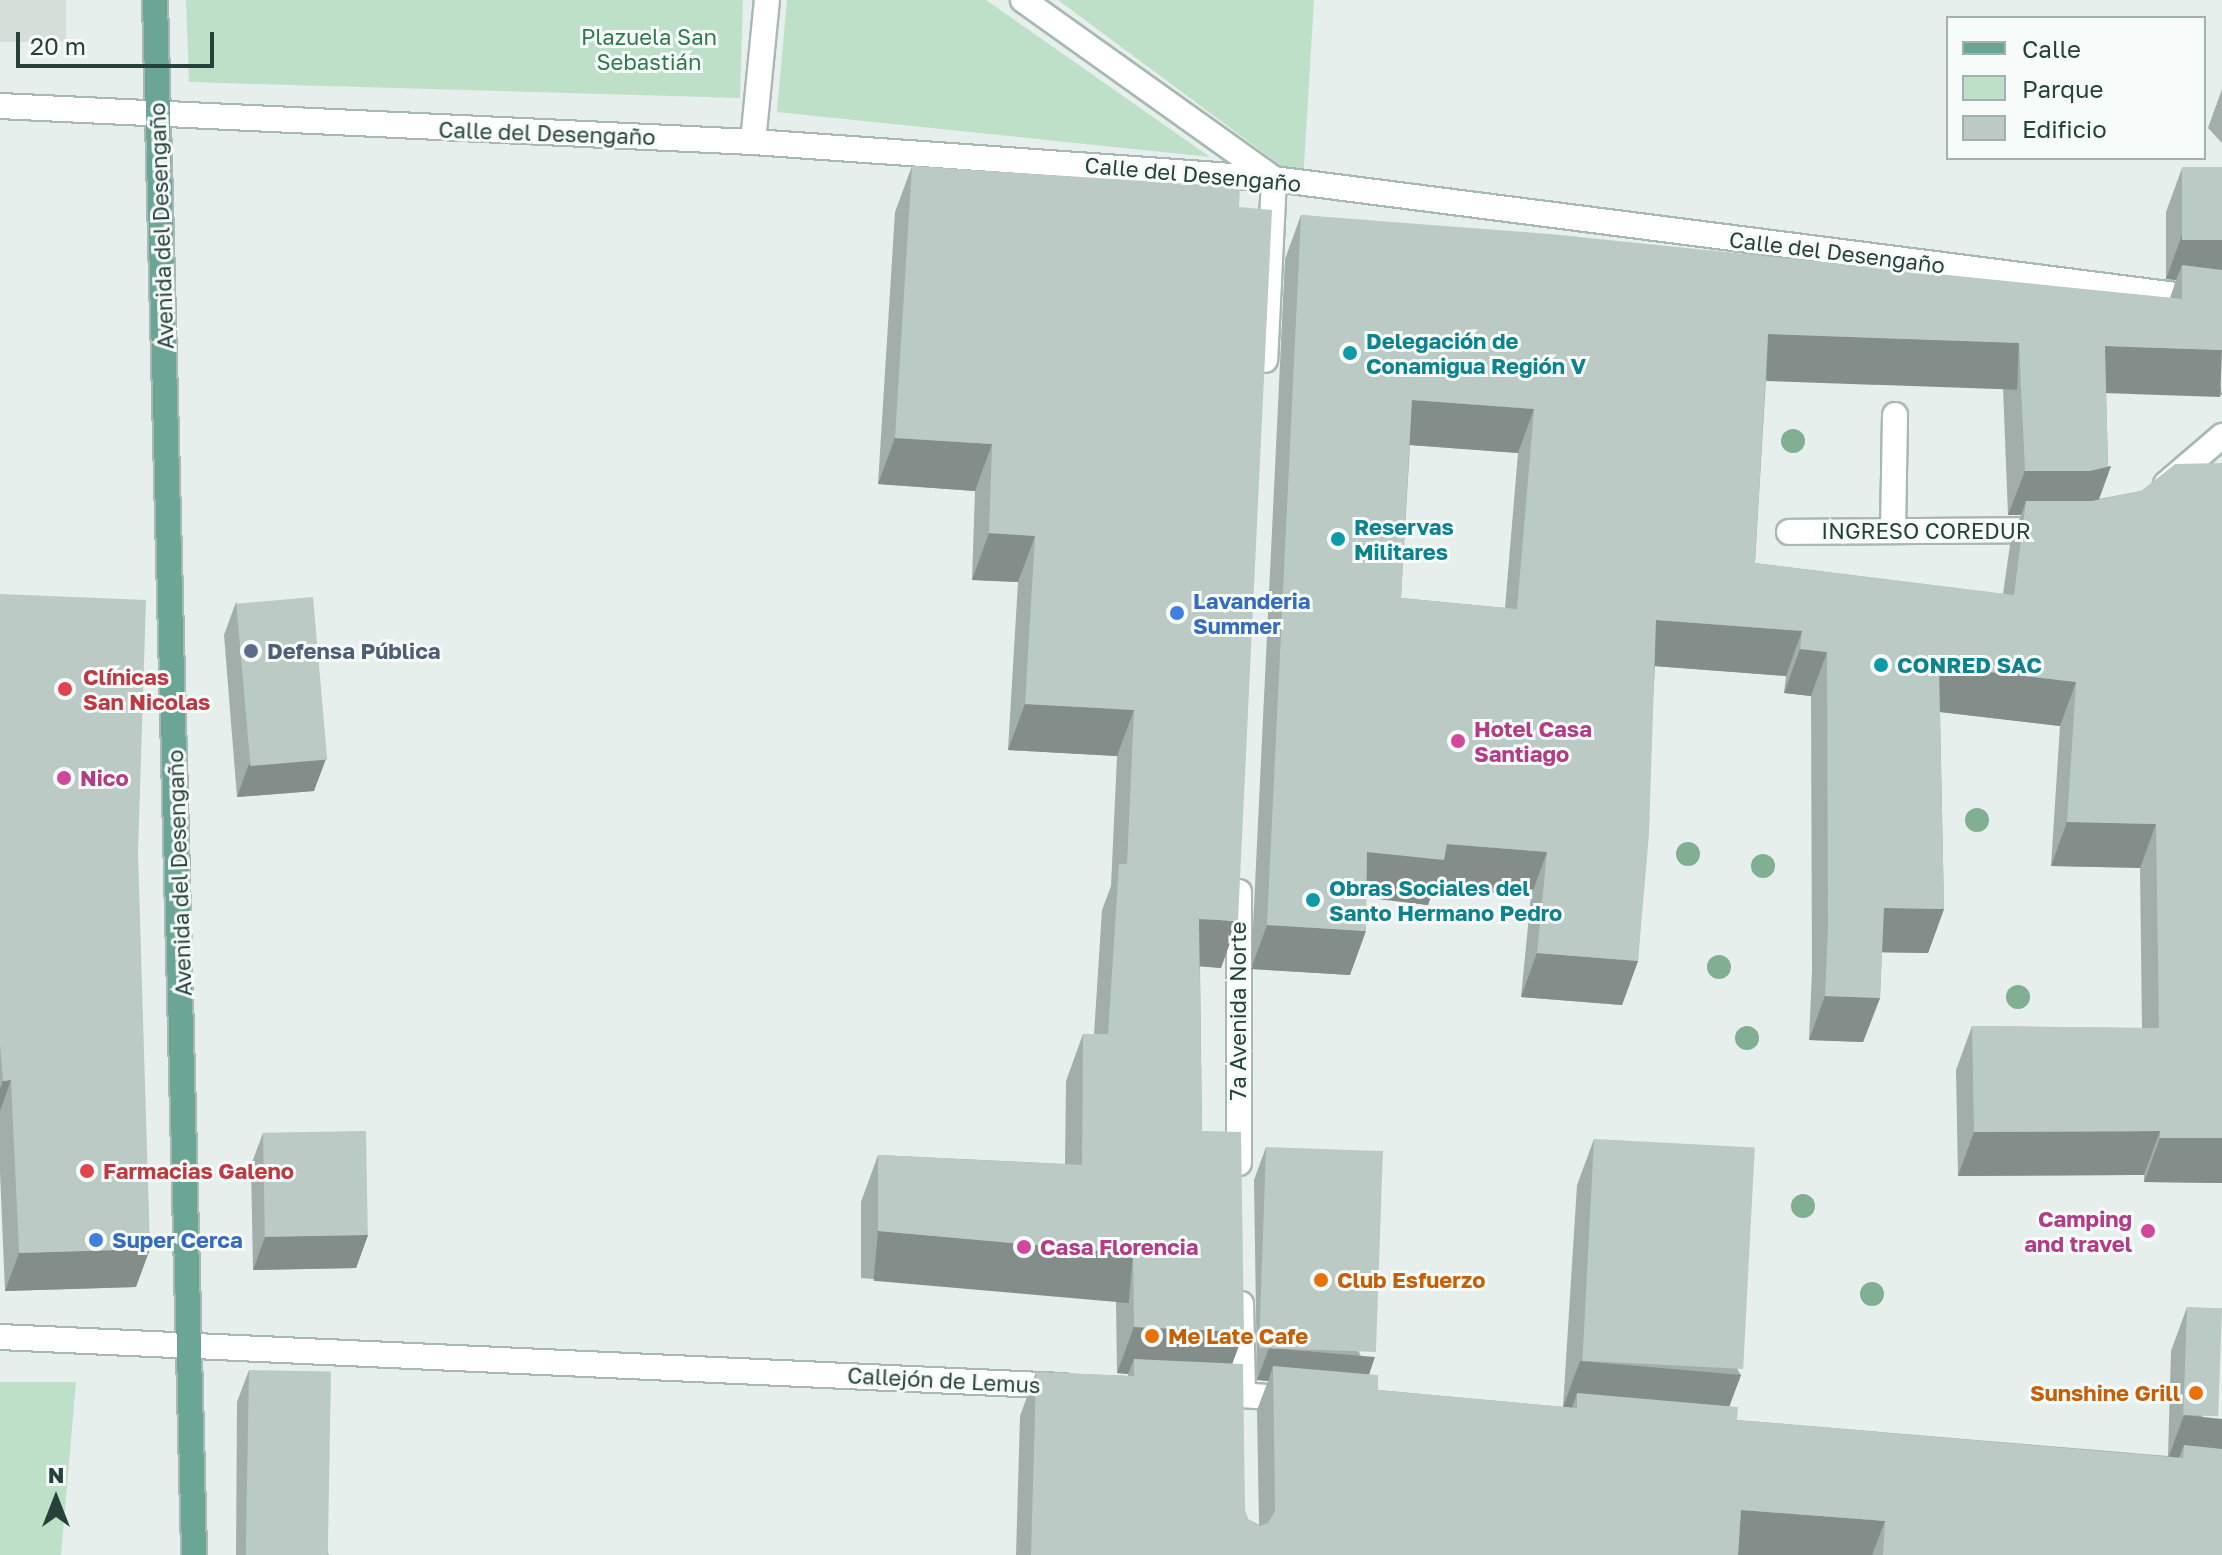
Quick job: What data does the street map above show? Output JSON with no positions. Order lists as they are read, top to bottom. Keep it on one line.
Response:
{"streets":{"main road":["Avenida del Desengaño"],"street":["Calle del Desengaño","INGRESO COREDUR","7a Avenida Norte","Callejón de Lemus"]},"crossings":[["Calle del Desengaño","Avenida del Desengaño"],["Avenida del Desengaño","Callejón de Lemus"]],"parks":["Plazuela San Sebastián"],"places":["Delegación de Conamigua Región V","Reservas Militares","Lavanderia Summer","Defensa Pública","CONRED SAC","Clínicas San Nicolas","Hotel Casa Santiago","Nico","Obras Sociales del Santo Hermano Pedro","Farmacias Galeno","Camping and travel","Super Cerca","Casa Florencia","Club Esfuerzo","Me Late Cafe","Sunshine Grill"],"legend":["Calle","Parque","Edificio"],"scale_bar":"20 m","north":"top"}
